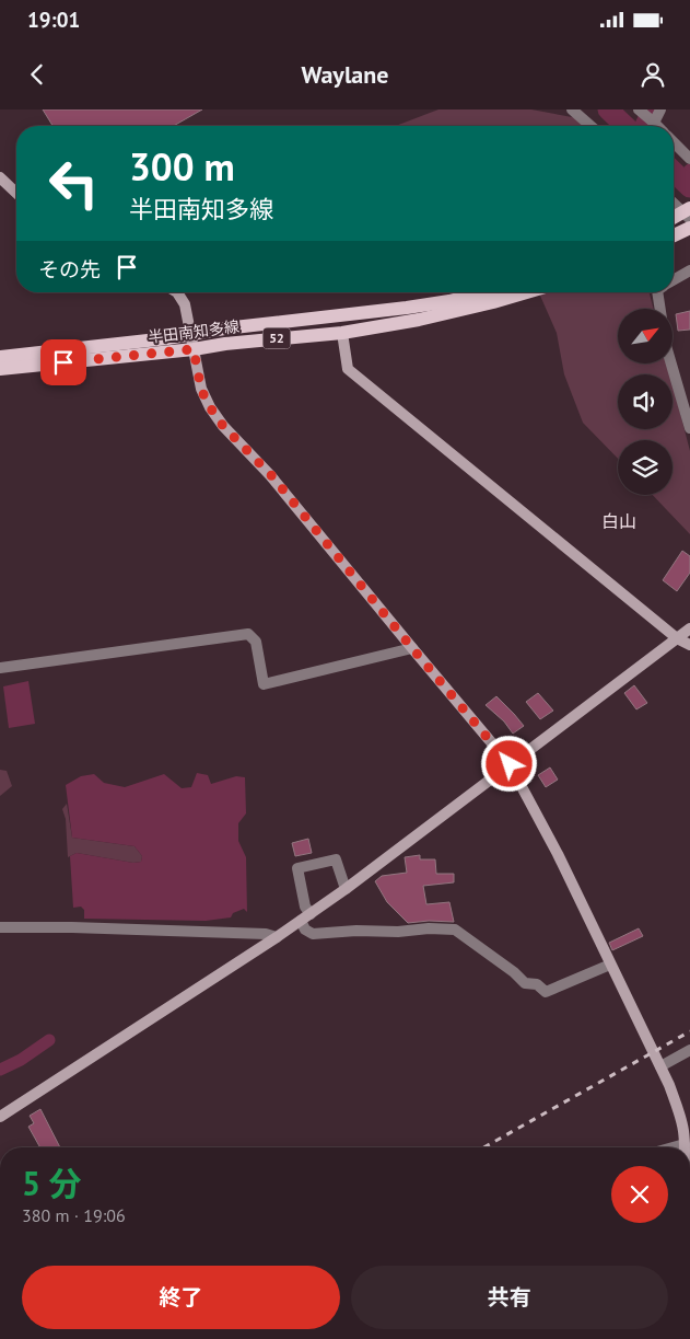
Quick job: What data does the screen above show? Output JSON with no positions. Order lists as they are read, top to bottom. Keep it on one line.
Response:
{"streets":{"main road":["半田南知多線","52"]},"districts":["白山"],"north":"top right","page":{"status":"19:01","header":"Waylane","turn":["300 m","半田南知多線"],"then":"その先","heading":["5 分","380 m · 19:06"],"buttons":["終了","共有"]}}
